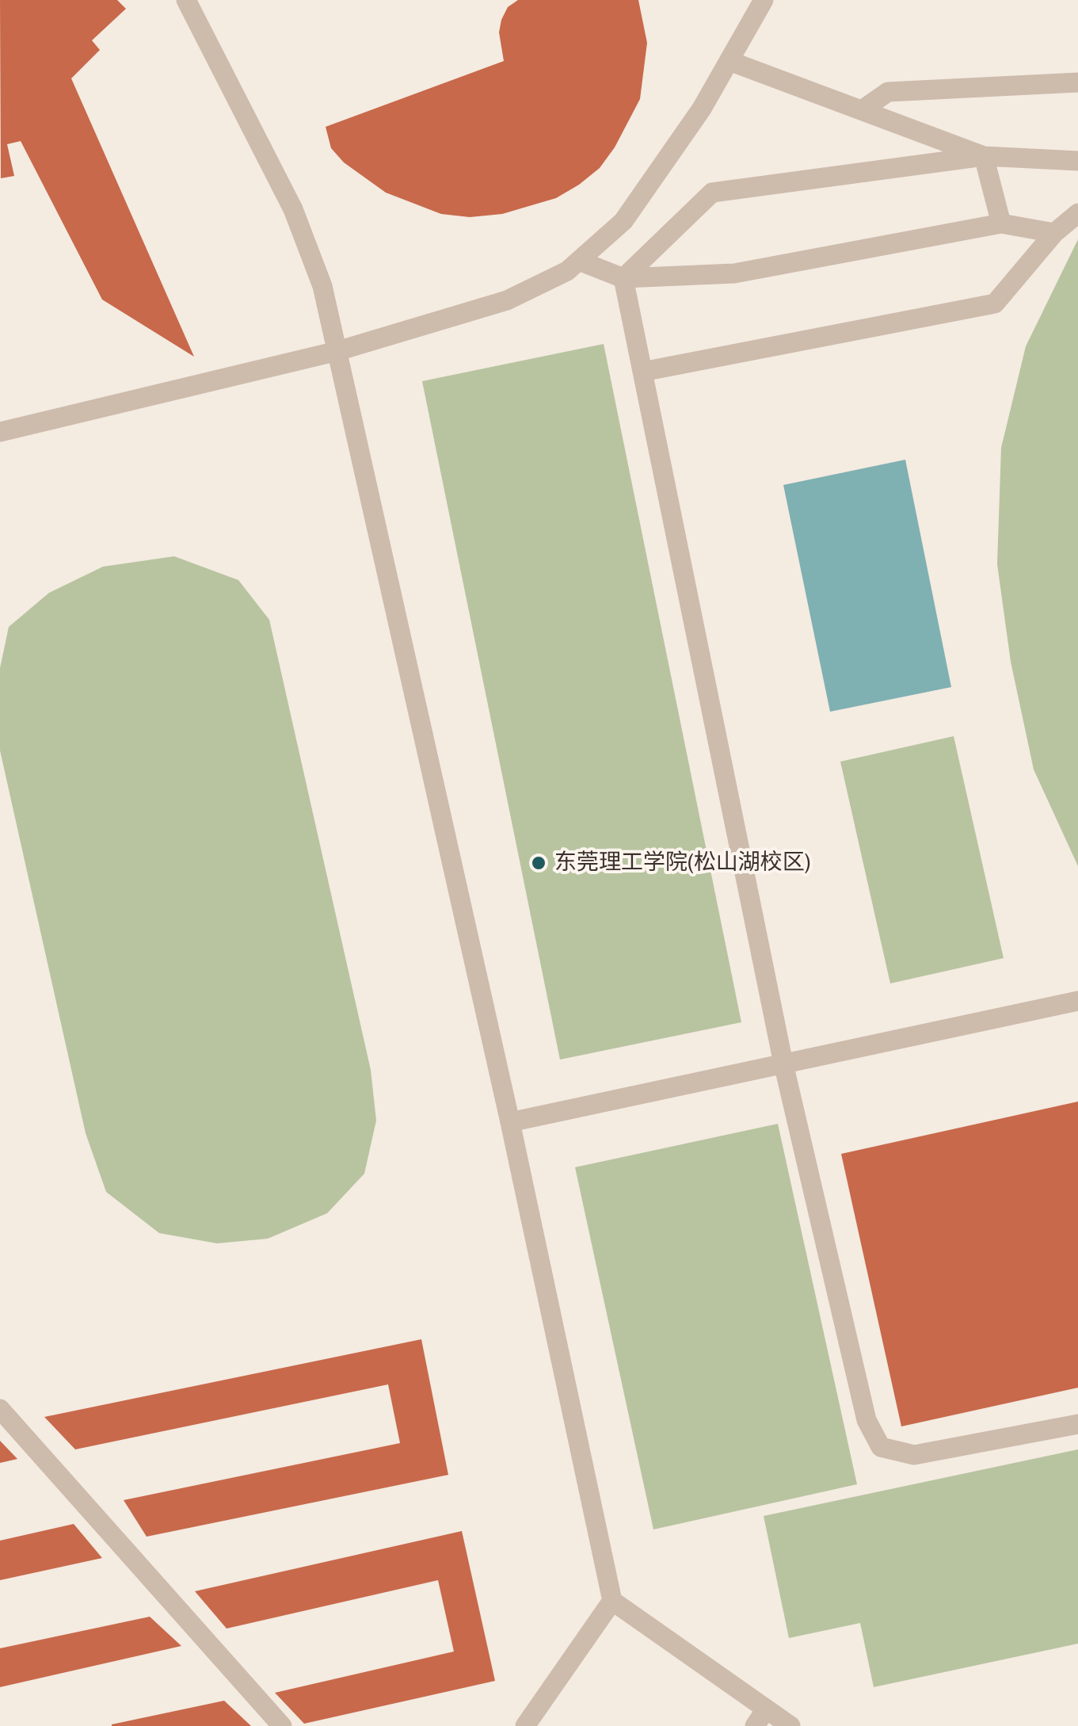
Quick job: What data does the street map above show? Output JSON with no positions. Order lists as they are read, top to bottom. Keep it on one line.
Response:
{"places":["东莞理工学院(松山湖校区)"]}
